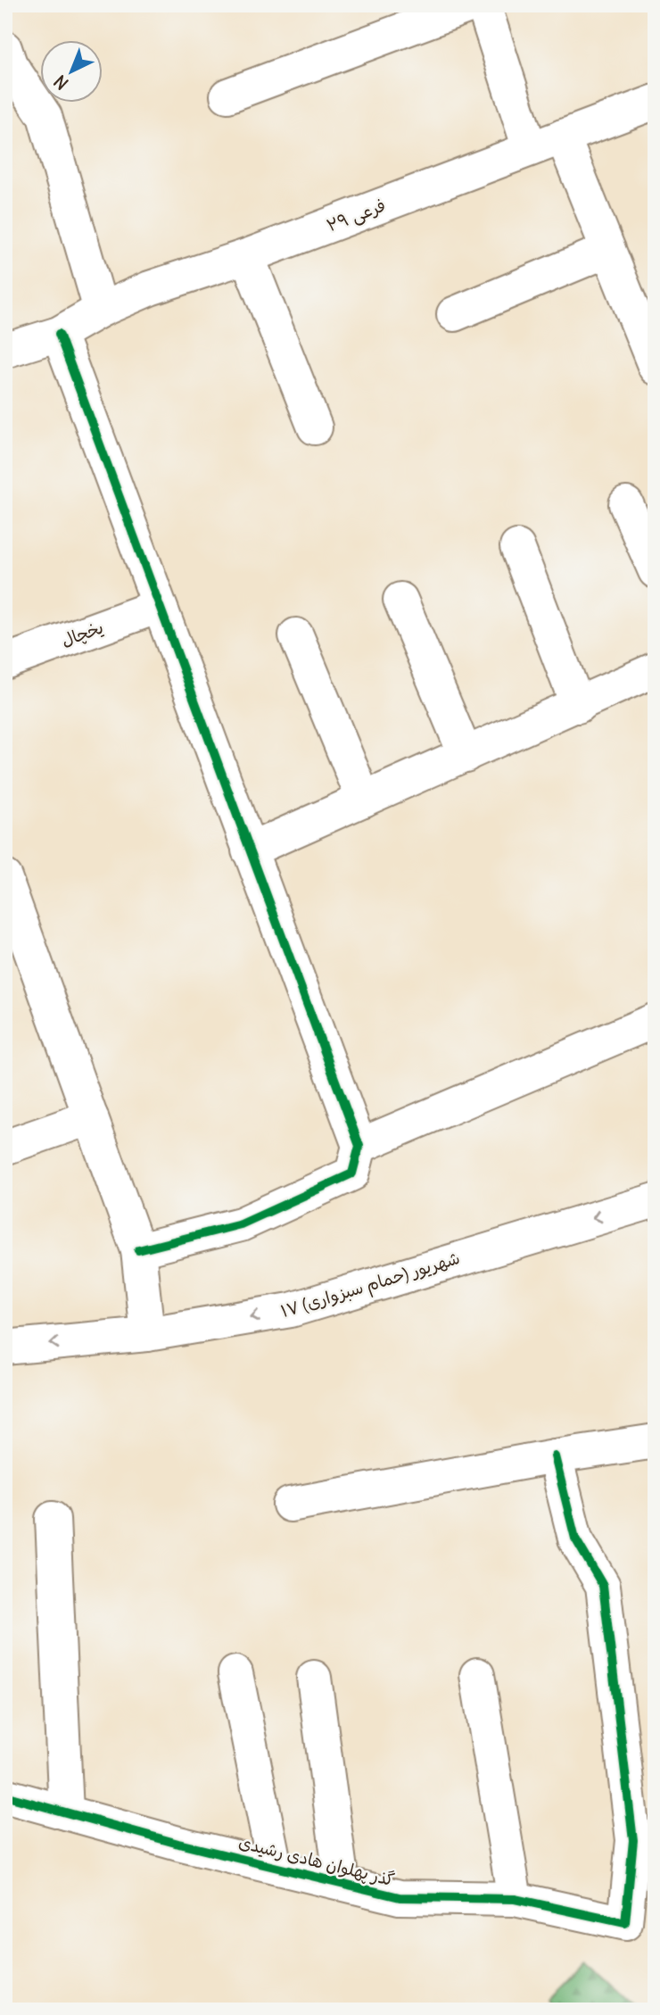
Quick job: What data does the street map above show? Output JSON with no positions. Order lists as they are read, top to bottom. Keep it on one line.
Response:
{"streets":{"street":["فرعی ۲۹","یخچال","۱۷ شهریور (حمام سبزواری)","گذر پهلوان هادی رشیدی"]},"north":"bottom left"}
